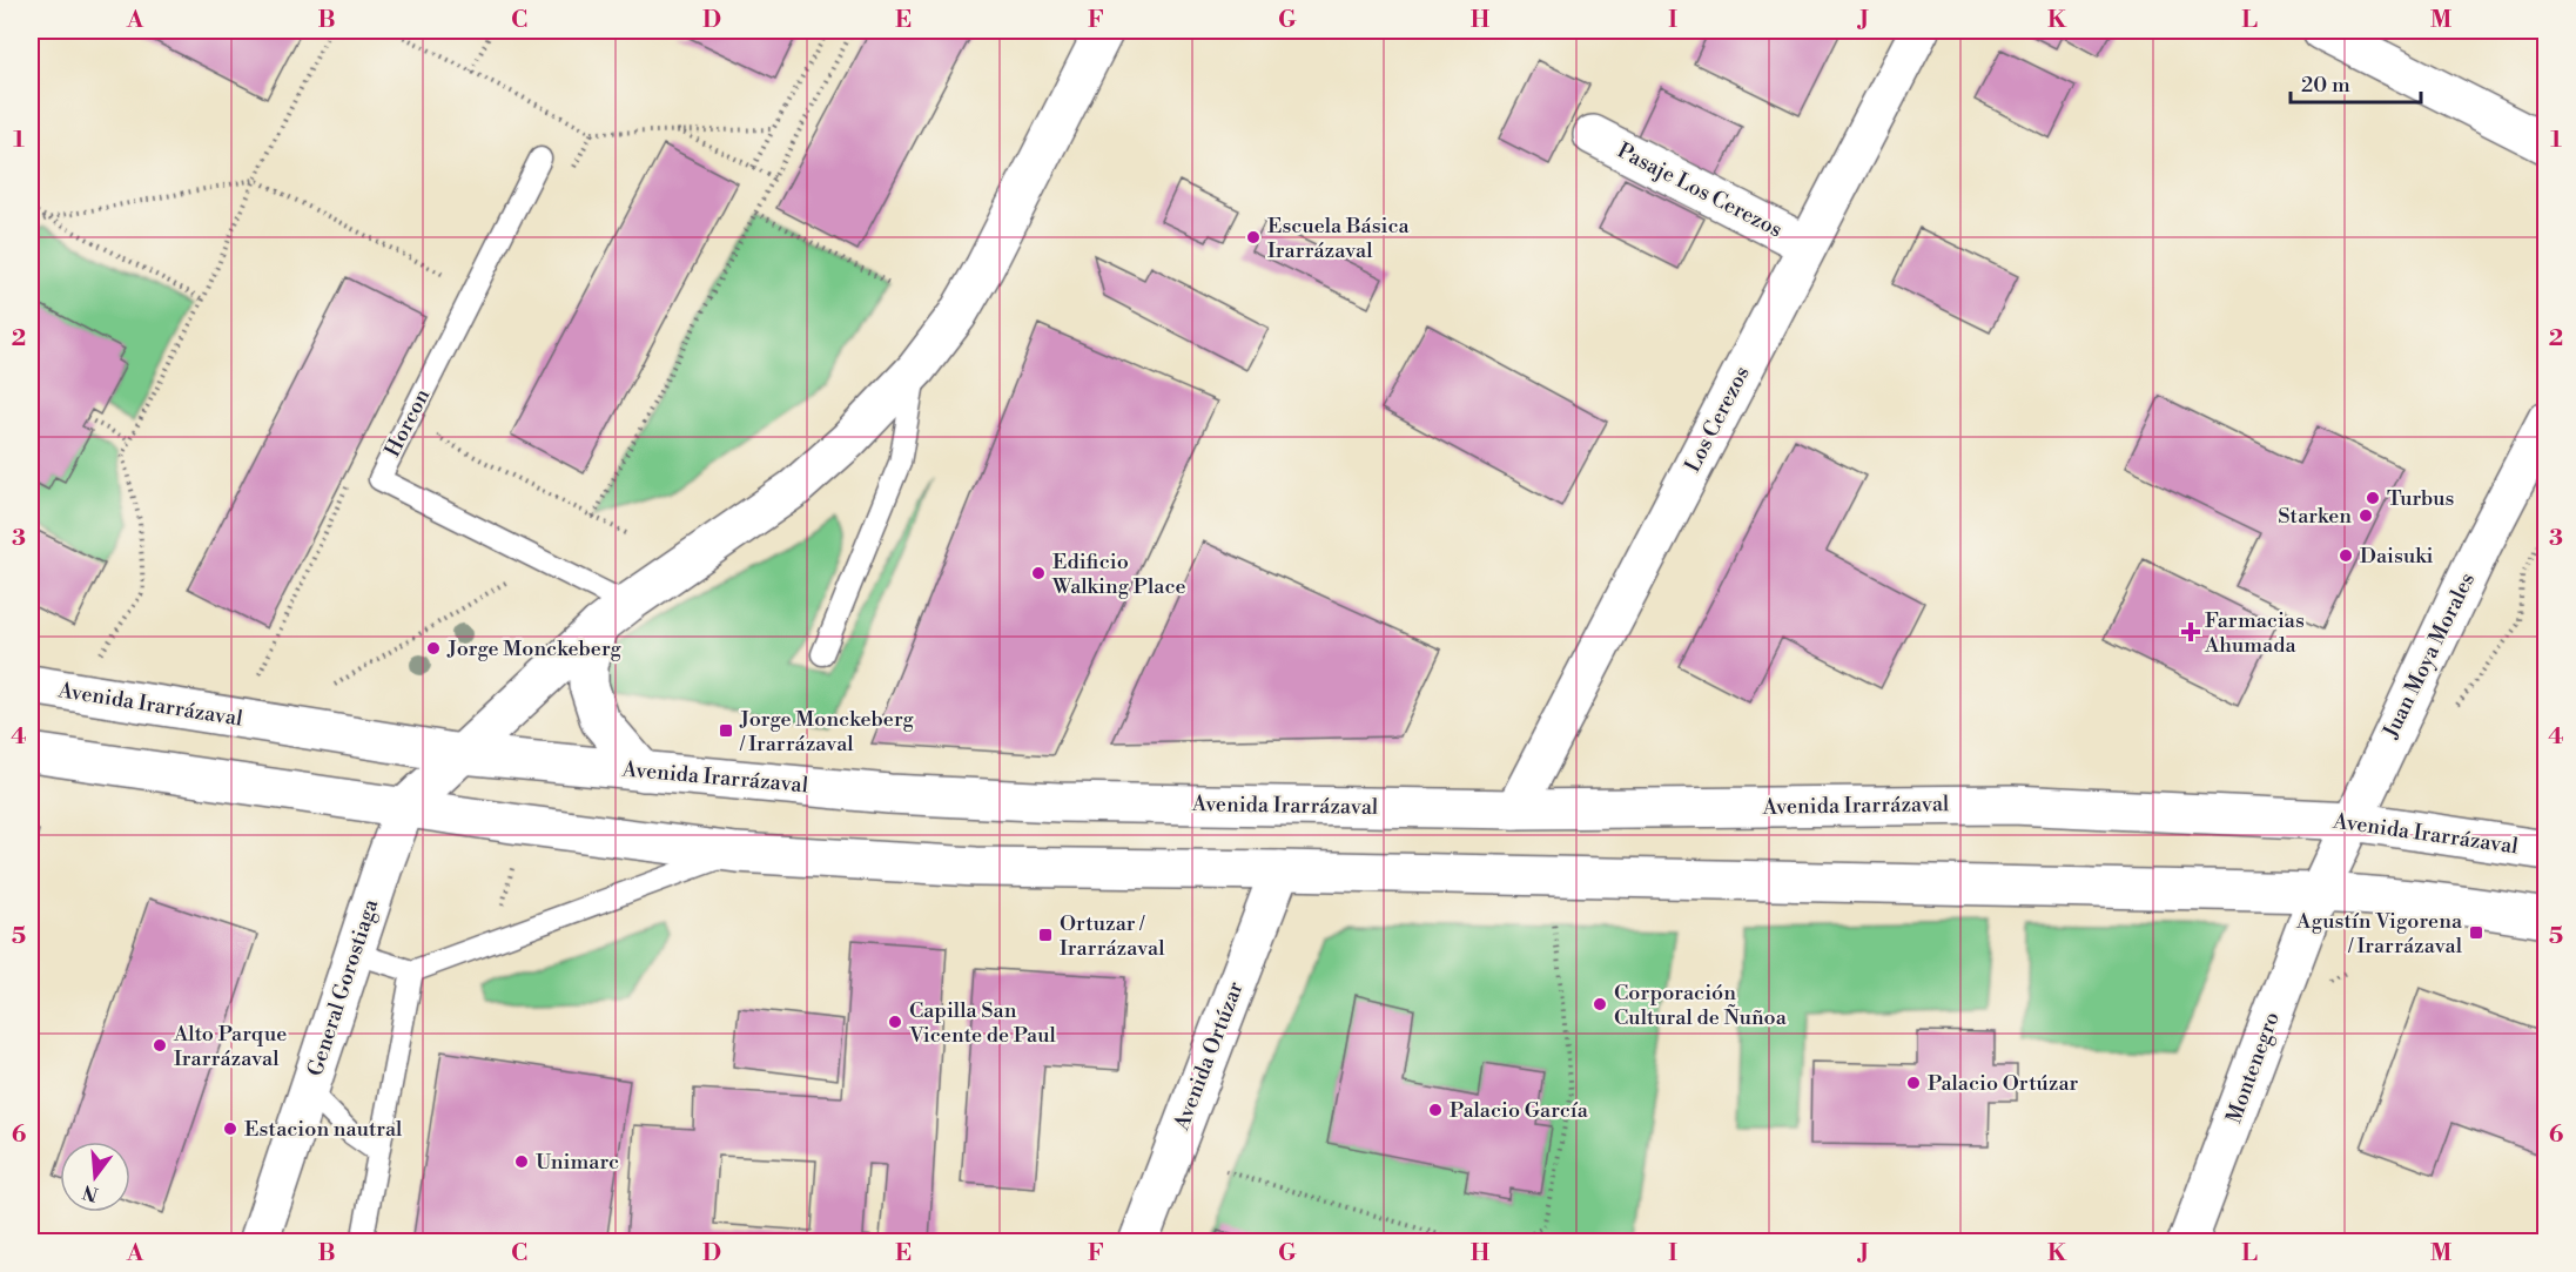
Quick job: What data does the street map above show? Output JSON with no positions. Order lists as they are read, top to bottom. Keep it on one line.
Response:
{"streets":{"main road":["Pasaje Los Cerezos","Los Cerezos","Juan Moya Morales","Avenida Irarrázaval","General Gorostiaga","Avenida Ortúzar","Montenegro"],"lane":["Horcon"]},"crossings":[["Pasaje Los Cerezos","Los Cerezos"],["Los Cerezos","Avenida Irarrázaval"],["Horcon","General Gorostiaga"],["Juan Moya Morales","Avenida Irarrázaval"],["Juan Moya Morales","Montenegro"],["Avenida Irarrázaval","General Gorostiaga"]],"places":{"other":["Escuela Básica Irarrázaval","Turbus","Starken","Daisuki","Edificio Walking Place","Jorge Monckeberg","Corporación Cultural de Ñuñoa","Capilla San Vicente de Paul","Alto Parque Irarrázaval","Palacio Ortúzar","Palacio García","Estacion nautral","Unimarc"],"health":["Farmacias Ahumada"],"transit":["Jorge Monckeberg / Irarrázaval","Agustín Vigorena / Irarrázaval","Ortuzar / Irarrázaval"]},"scale_bar":"20 m","north":"bottom","grid":{"columns":["A","B","C","D","E","F","G","H","I","J","K","L","M"],"rows":["1","2","3","4","5","6"]}}
